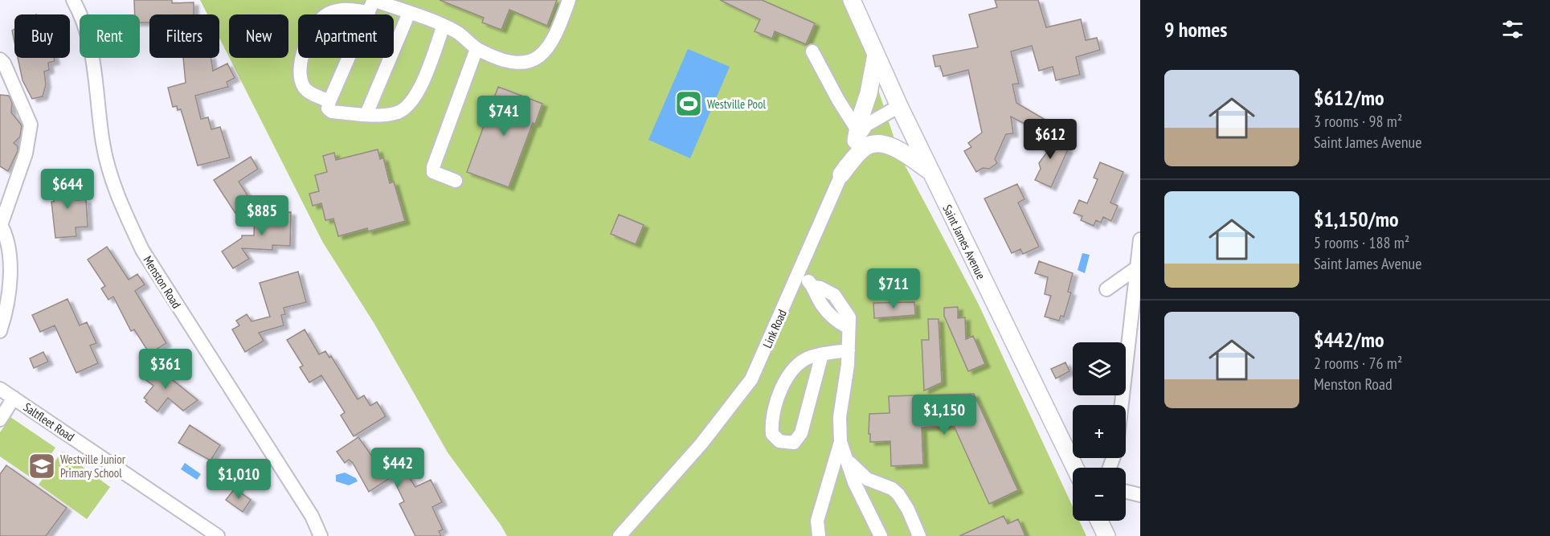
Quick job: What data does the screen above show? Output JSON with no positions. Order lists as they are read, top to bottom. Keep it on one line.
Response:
{"streets":{"main road":["Saint James Avenue"],"street":["Menston Road","Link Road","Saltfleet Road"]},"crossings":[["Saint James Avenue","Link Road"]],"places":{"sports":["Westville Pool"],"school or university":["Westville Junior Primary School"]},"page":{"heading":"9 homes","chip":["Buy","Rent","Filters","New","Apartment"],"list":[{"name":"$612/mo","note":"3 rooms · 98 m² · Saint James Avenue"},{"name":"$1,150/mo","note":"5 rooms · 188 m² · Saint James Avenue"},{"name":"$442/mo","note":"2 rooms · 76 m² · Menston Road"}],"price":["$741","$612","$644","$885","$711","$361","$1,150","$442","$1,010"],"map_buttons":["+","−"]}}
